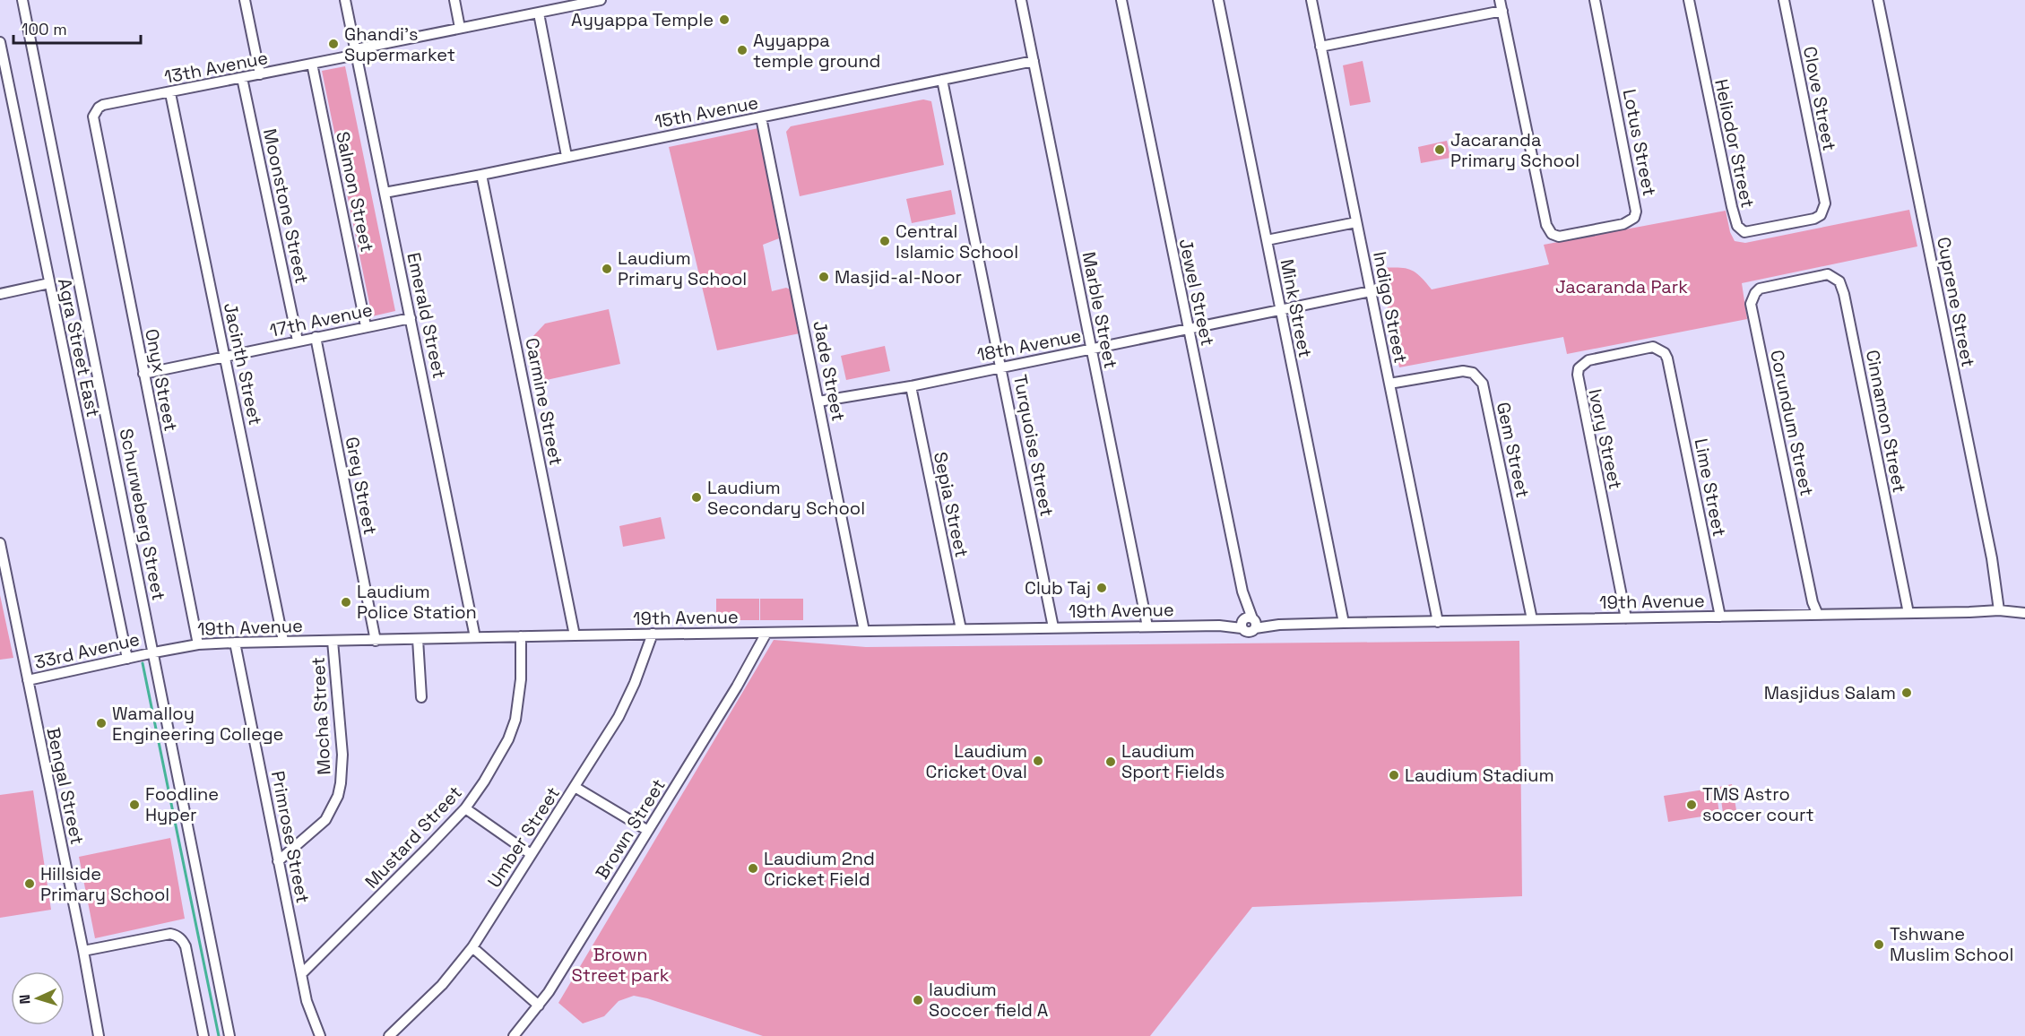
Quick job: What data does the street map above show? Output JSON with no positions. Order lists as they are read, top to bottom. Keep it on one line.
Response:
{"streets":{"street":["13th Avenue","Clove Street","15th Avenue","Lotus Street","Heliodor Street","Salmon Street","Moonstone Street","Jewel Street","Cuprene Street","Indigo Street","Mink Street","Marble Street","Emerald Street","17th Avenue","18th Avenue","Agra Street East","Jacinth Street","Jade Street","Onyx Street","Carmine Street","Cinnamon Street","Corundum Street","Ivory Street","Turquoise Street","Gem Street","Grey Street","Lime Street","Sepia Street","Schurweberg Street","19th Avenue","33rd Avenue","Mocha Street","Bengal Street","Brown Street","Primrose Street","Mustard Street","Umber Street"]},"crossings":[["13th Avenue","Salmon Street"],["13th Avenue","Moonstone Street"],["13th Avenue","Emerald Street"],["13th Avenue","Jacinth Street"],["13th Avenue","Onyx Street"],["Clove Street","Heliodor Street"],["15th Avenue","Marble Street"],["15th Avenue","Emerald Street"],["15th Avenue","Jade Street"],["15th Avenue","Carmine Street"],["15th Avenue","Turquoise Street"],["Salmon Street","17th Avenue"],["Moonstone Street","17th Avenue"],["Jewel Street","18th Avenue"],["Jewel Street","19th Avenue"],["Cuprene Street","19th Avenue"],["Indigo Street","18th Avenue"],["Indigo Street","Gem Street"],["Indigo Street","19th Avenue"],["Mink Street","18th Avenue"],["Mink Street","19th Avenue"],["Marble Street","18th Avenue"],["Marble Street","19th Avenue"],["Emerald Street","17th Avenue"],["Emerald Street","19th Avenue"],["17th Avenue","Jacinth Street"],["17th Avenue","Onyx Street"],["17th Avenue","Grey Street"],["18th Avenue","Jade Street"],["18th Avenue","Turquoise Street"],["18th Avenue","Sepia Street"],["Agra Street East","33rd Avenue"],["Jacinth Street","19th Avenue"],["Jade Street","19th Avenue"],["Onyx Street","19th Avenue"],["Carmine Street","19th Avenue"],["Cinnamon Street","Corundum Street"],["Cinnamon Street","19th Avenue"],["Corundum Street","19th Avenue"],["Ivory Street","Lime Street"],["Ivory Street","19th Avenue"],["Turquoise Street","19th Avenue"],["Gem Street","19th Avenue"],["Grey Street","19th Avenue"],["Lime Street","19th Avenue"],["Sepia Street","19th Avenue"],["Schurweberg Street","19th Avenue"],["Schurweberg Street","33rd Avenue"],["19th Avenue","33rd Avenue"],["19th Avenue","Mocha Street"],["19th Avenue","Brown Street"],["19th Avenue","Primrose Street"],["19th Avenue","Mustard Street"],["19th Avenue","Umber Street"],["33rd Avenue","Bengal Street"],["Mocha Street","Primrose Street"],["Primrose Street","Mustard Street"]],"parks":["Jacaranda Park","Brown Street park"],"places":["Ayyappa Temple","Ghandi's Supermarket","Ayyappa temple ground","Jacaranda Primary School","Central Islamic School","Laudium Primary School","Masjid-al-Noor","Laudium Secondary School","Club Taj","Laudium Police Station","Masjidus Salam","Wamalloy Engineering College","Laudium Cricket Oval","Laudium Sport Fields","Laudium Stadium","Foodline Hyper","TMS Astro soccer court","Laudium 2nd Cricket Field","Hillside Primary School","Tshwane Muslim School","laudium Soccer field A"],"scale_bar":"100 m","north":"left"}
